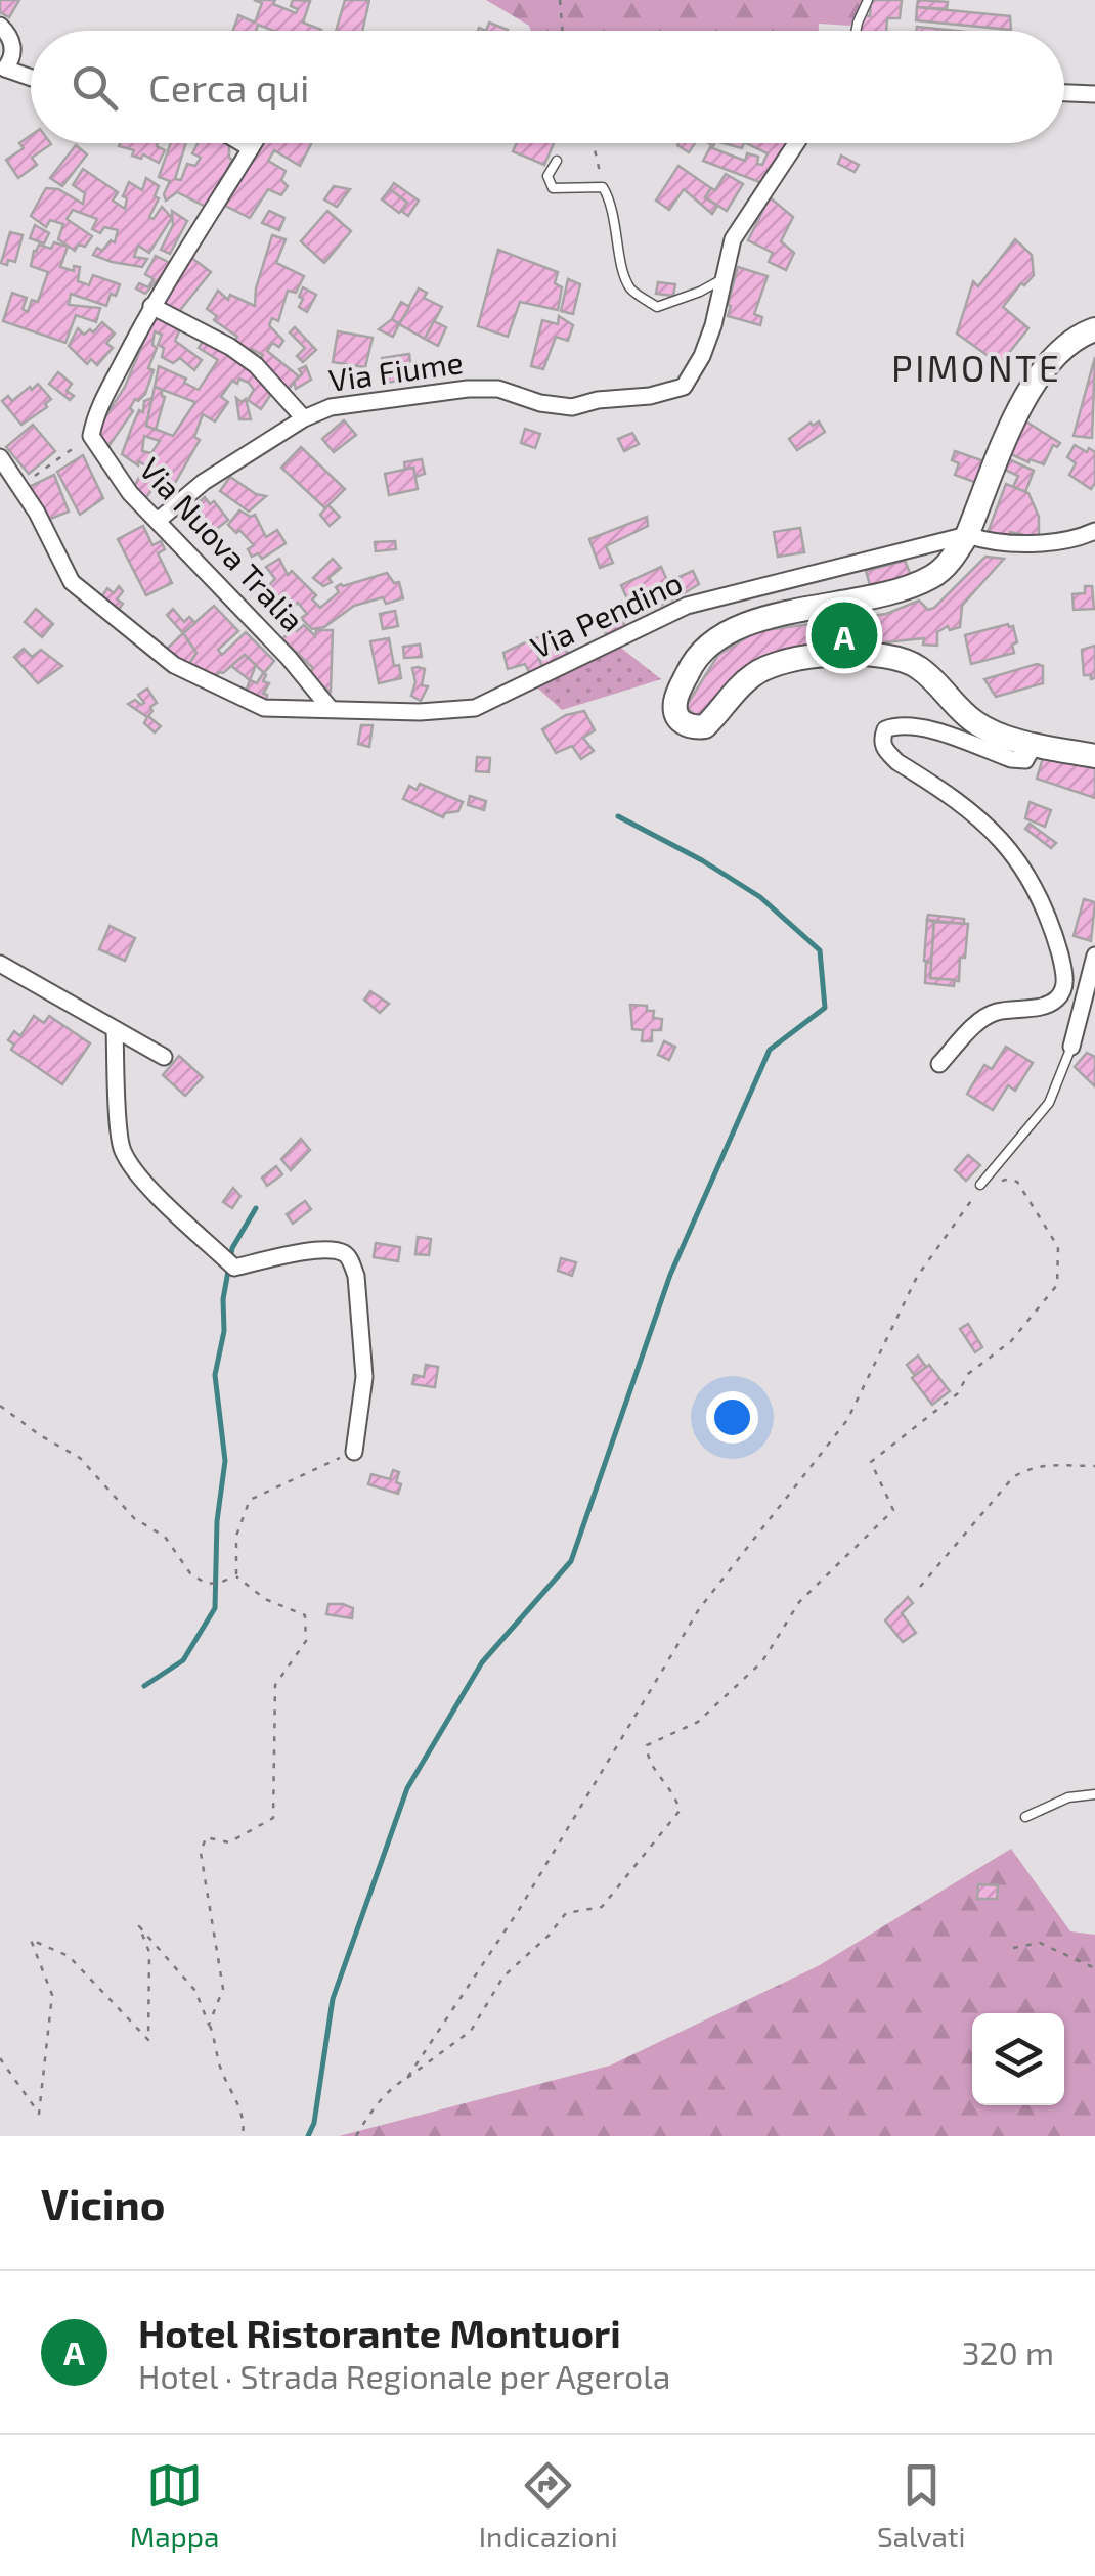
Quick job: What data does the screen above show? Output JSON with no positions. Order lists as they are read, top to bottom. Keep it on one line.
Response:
{"streets":{"street":["Via Fiume","Via Nuova Tralia","Via Pendino"]},"crossings":[["Via Fiume","Via Nuova Tralia"],["Via Nuova Tralia","Via Pendino"]],"districts":["PIMONTE"],"page":{"search":"Cerca qui","pins":"A","heading":"Vicino","list":[{"mark":"A","name":"Hotel Ristorante Montuori","note":"Hotel · Strada Regionale per Agerola","value":"320 m"}],"nav":["Mappa","Indicazioni","Salvati"]}}
